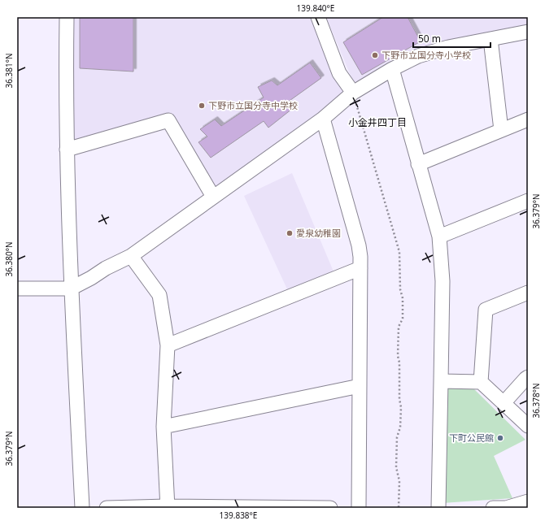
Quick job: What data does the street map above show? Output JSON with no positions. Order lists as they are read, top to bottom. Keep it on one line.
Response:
{"districts":["小金井四丁目"],"places":["下野市立国分寺小学校","下野市立国分寺中学校","愛泉幼稚園","下町公民館"],"scale_bar":"50 m","coordinates":["139.840°E","36.381°N","36.379°N","36.380°N","36.378°N","139.838°E"]}
